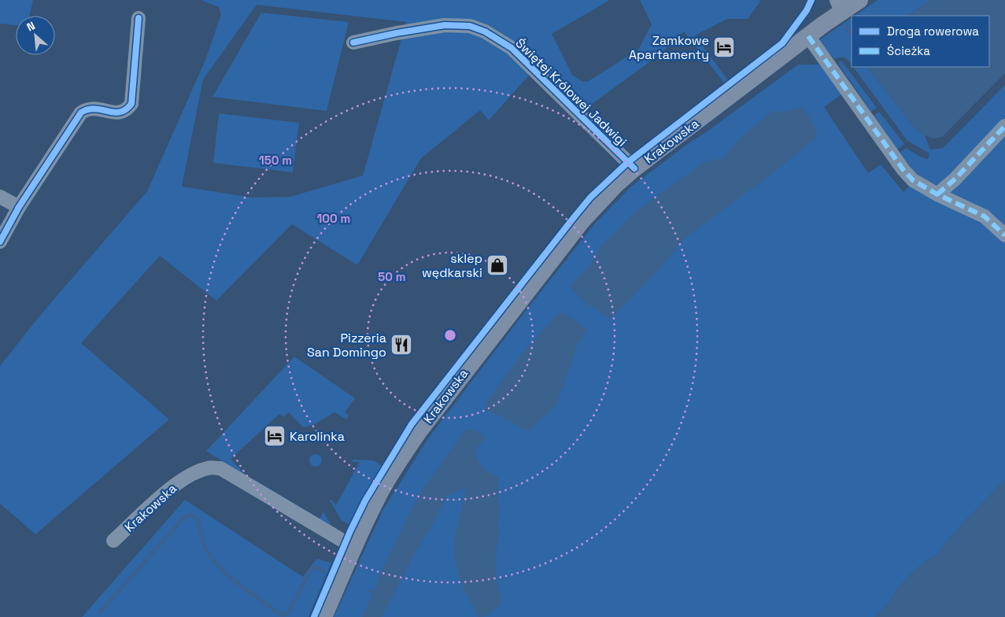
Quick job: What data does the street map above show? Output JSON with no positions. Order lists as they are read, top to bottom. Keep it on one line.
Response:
{"streets":{"main road":["Krakowska"],"street":["Świętej Królowej Jadwigi"]},"crossings":[["Świętej Królowej Jadwigi","Krakowska"]],"places":{"hotel":["Zamkowe Apartamenty","Karolinka"],"shop":["sklep wędkarski"],"restaurant":["Pizzeria San Domingo"]},"legend":["Droga rowerowa","Ścieżka"],"north":"top left","rings":["150 m","100 m","50 m"]}
